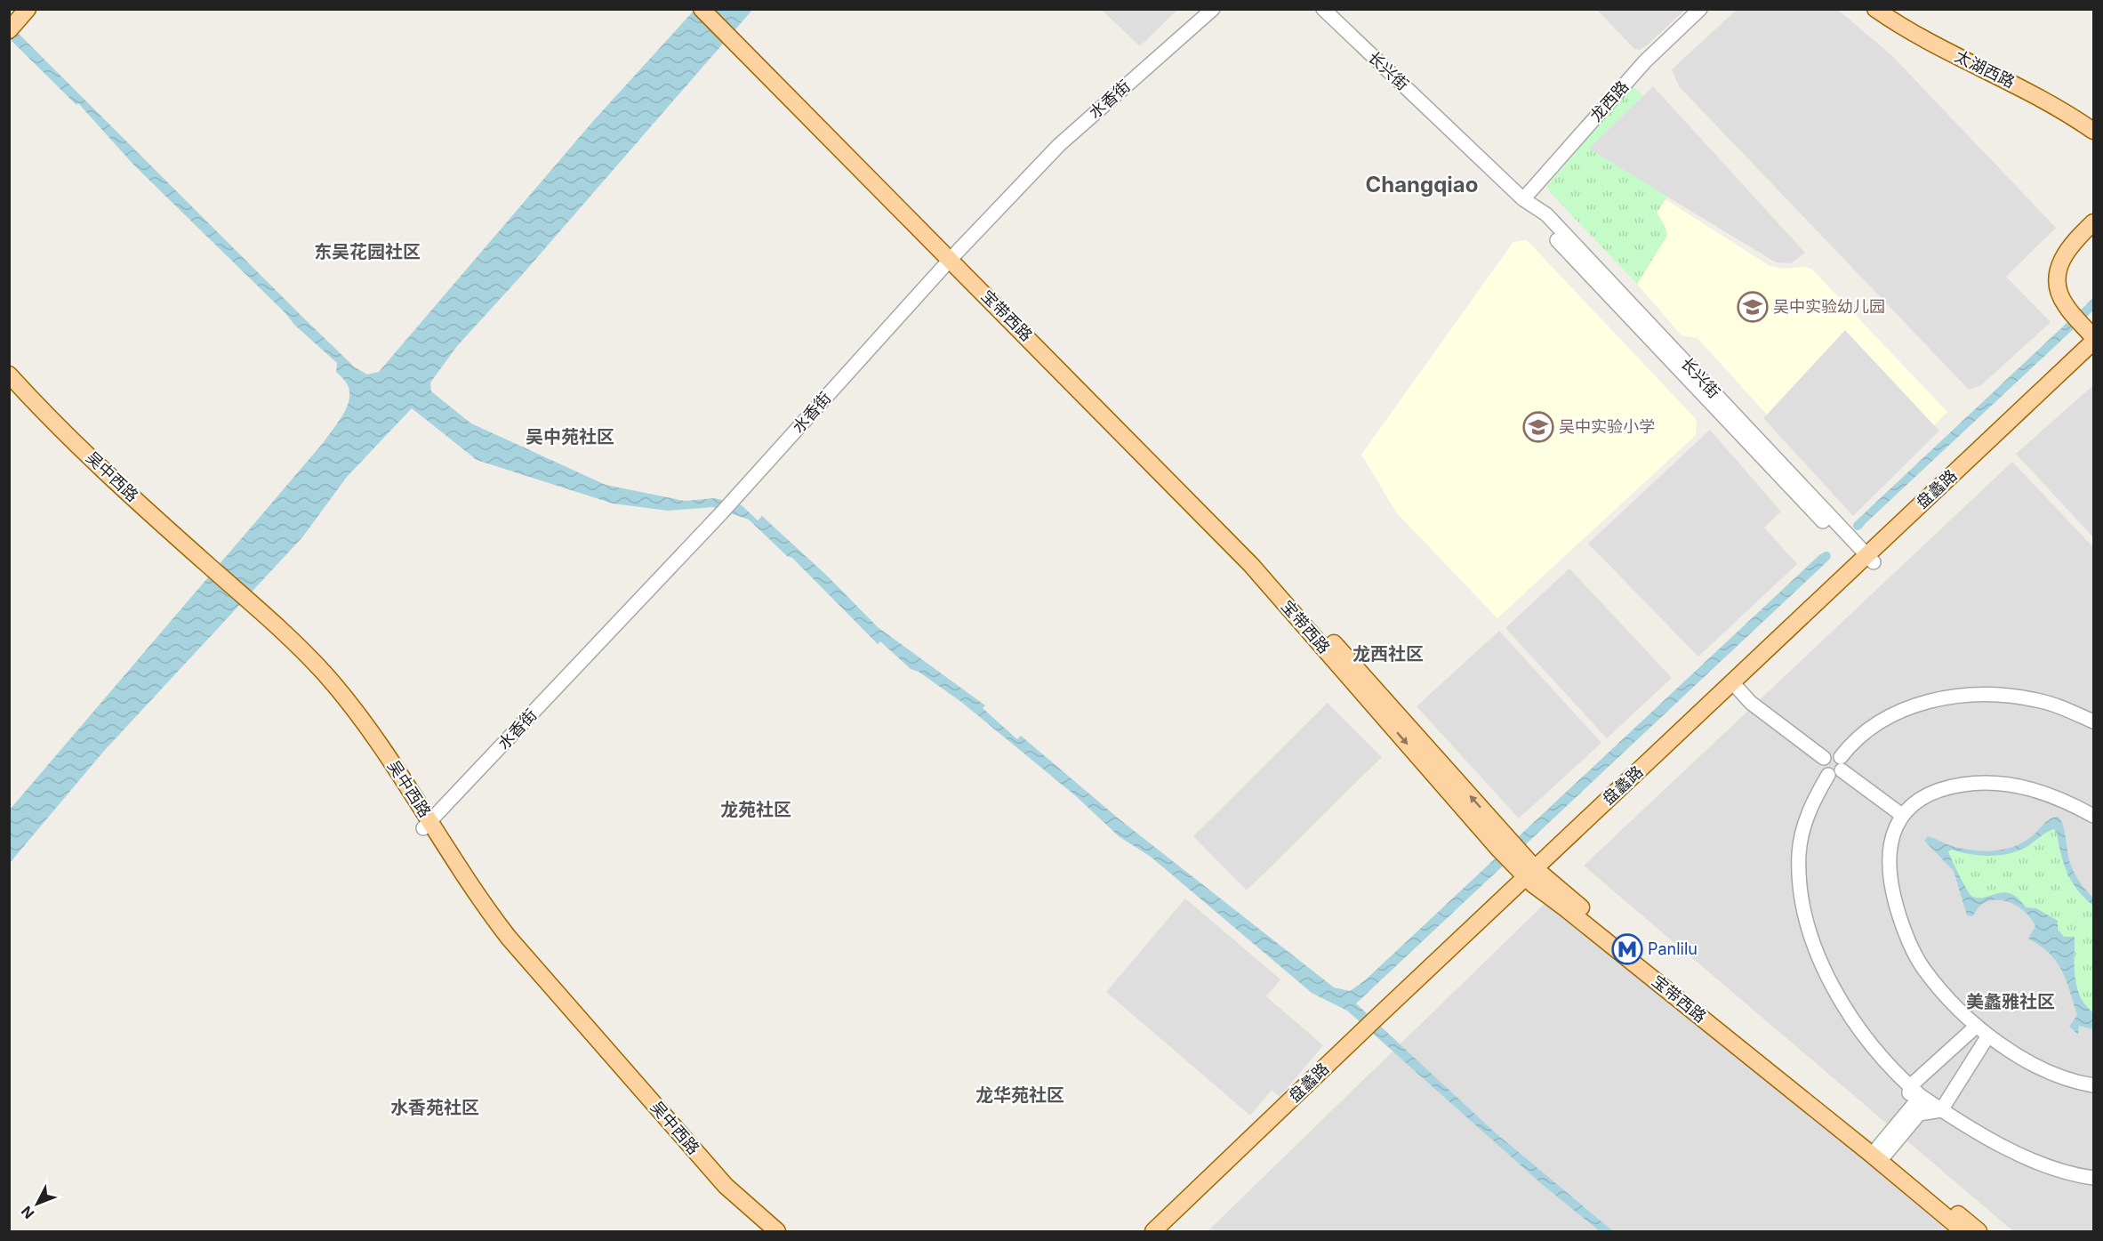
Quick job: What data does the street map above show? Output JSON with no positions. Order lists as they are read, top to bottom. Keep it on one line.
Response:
{"streets":{"main road":["太湖西路","宝带西路","吴中西路","盘蠡路"],"street":["长兴街","水香街","龙西路"]},"crossings":[["长兴街","龙西路"],["长兴街","盘蠡路"],["水香街","宝带西路"],["水香街","吴中西路"],["宝带西路","盘蠡路"]],"districts":["Changqiao","东吴花园社区","吴中苑社区","龙西社区","龙苑社区","美蠡雅社区","龙华苑社区","水香苑社区"],"places":{"school or university":["吴中实验幼儿园","吴中实验小学"],"metro station":["Panlilu"]},"north":"bottom left"}
